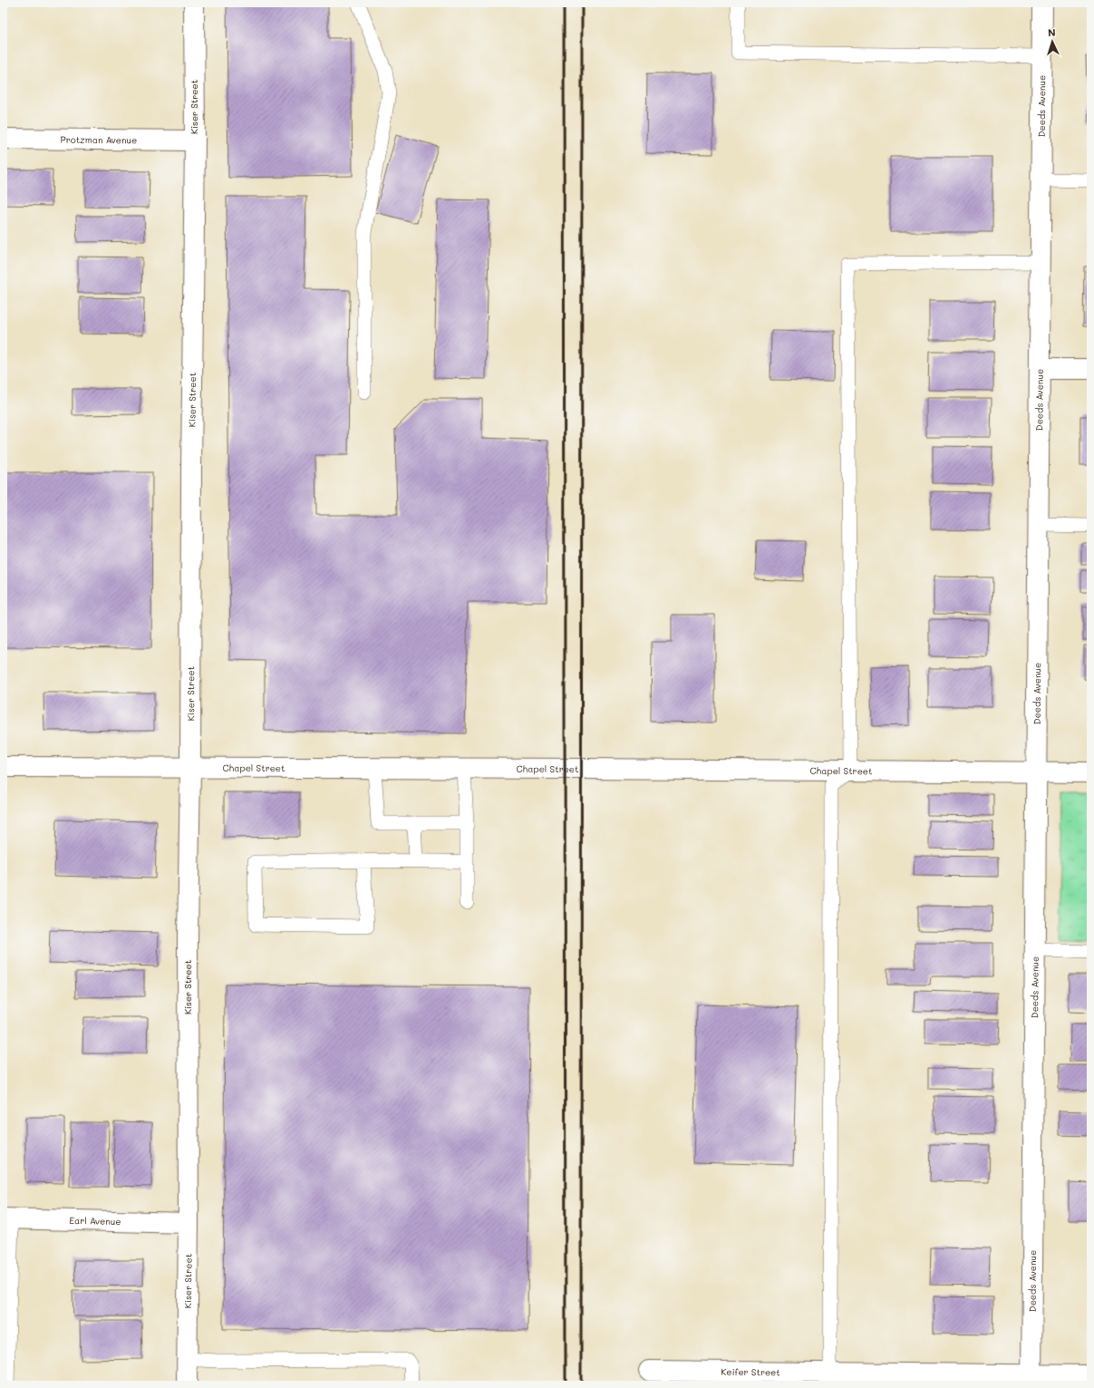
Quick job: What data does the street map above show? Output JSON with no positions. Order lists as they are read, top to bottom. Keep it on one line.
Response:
{"streets":{"street":["Kiser Street","Deeds Avenue","Protzman Avenue","Chapel Street","Earl Avenue","Keifer Street"]},"crossings":[["Kiser Street","Protzman Avenue"],["Kiser Street","Chapel Street"],["Kiser Street","Earl Avenue"],["Deeds Avenue","Chapel Street"],["Deeds Avenue","Keifer Street"]],"north":"top"}
